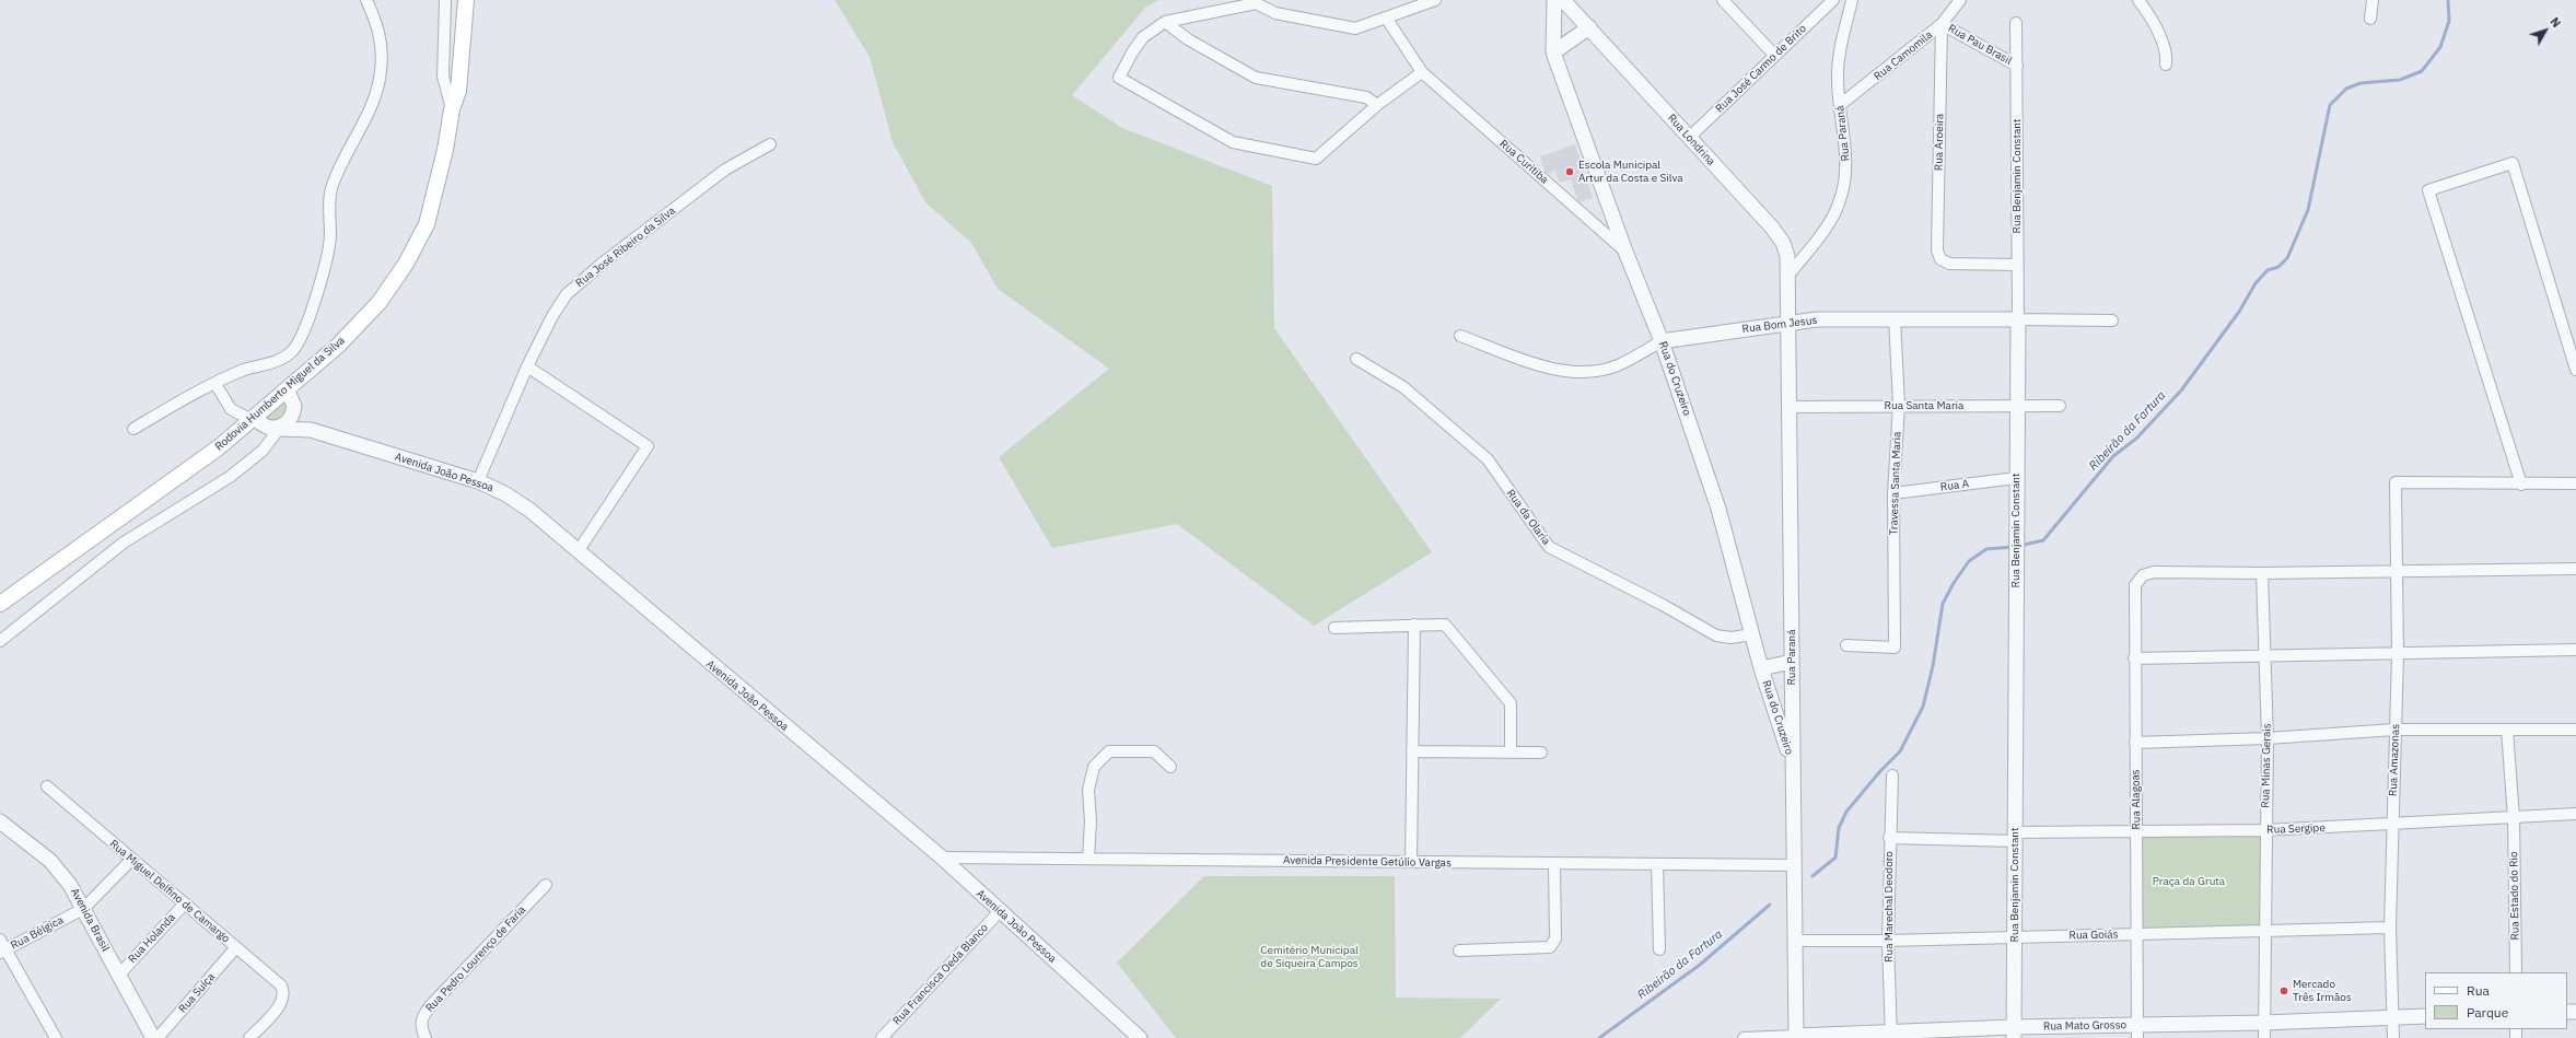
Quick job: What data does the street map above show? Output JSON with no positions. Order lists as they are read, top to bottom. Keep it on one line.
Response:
{"streets":{"main road":["Rodovia Humberto Miguel da Silva"],"street":["Rua Pau Brasil","Rua Camomila","Rua José Carmo de Brito","Rua Paraná","Rua Londrina","Rua Aroeira","Rua Curitiba","Rua Benjamin Constant","Rua José Ribeiro da Silva","Rua Bom Jesus","Rua do Cruzeiro","Rua Santa Maria","Avenida João Pessoa","Travessa Santa Maria","Rua A","Rua da Olaria","Rua Amazonas","Rua Minas Gerais","Rua Alagoas","Rua Sergipe","Avenida Presidente Getúlio Vargas","Rua Miguel Delfino de Camargo","Rua Estado do Rio","Rua Marechal Deodoro","Avenida Brasil","Rua Bélgica","Rua Goiás","Rua Holanda","Rua Pedro Lourenço de Faria","Rua Francisca Oeda Blanco","Rua Suíça","Rua Mato Grosso"]},"crossings":[["Rua Pau Brasil","Rua Camomila"],["Rua Pau Brasil","Rua Aroeira"],["Rua Pau Brasil","Rua Benjamin Constant"],["Rua Camomila","Rua Paraná"],["Rua Camomila","Rua Aroeira"],["Rua José Carmo de Brito","Rua Londrina"],["Rua Paraná","Rua Londrina"],["Rua Paraná","Rua Bom Jesus"],["Rua Paraná","Rua do Cruzeiro"],["Rua Paraná","Rua Santa Maria"],["Rua Paraná","Avenida Presidente Getúlio Vargas"],["Rua Paraná","Rua Goiás"],["Rua Paraná","Rua Mato Grosso"],["Rua Aroeira","Rua Benjamin Constant"],["Rua Curitiba","Rua do Cruzeiro"],["Rua Benjamin Constant","Rua Bom Jesus"],["Rua Benjamin Constant","Rua Santa Maria"],["Rua Benjamin Constant","Rua A"],["Rua Benjamin Constant","Rua Sergipe"],["Rua Benjamin Constant","Rua Goiás"],["Rua Benjamin Constant","Rua Mato Grosso"],["Rua José Ribeiro da Silva","Avenida João Pessoa"],["Rua Bom Jesus","Rua do Cruzeiro"],["Rua Bom Jesus","Travessa Santa Maria"],["Rua do Cruzeiro","Rua da Olaria"],["Rodovia Humberto Miguel da Silva","Avenida João Pessoa"],["Rua Santa Maria","Travessa Santa Maria"],["Avenida João Pessoa","Avenida Presidente Getúlio Vargas"],["Avenida João Pessoa","Rua Francisca Oeda Blanco"],["Travessa Santa Maria","Rua A"],["Rua Amazonas","Rua Sergipe"],["Rua Amazonas","Rua Goiás"],["Rua Amazonas","Rua Mato Grosso"],["Rua Minas Gerais","Rua Alagoas"],["Rua Minas Gerais","Rua Sergipe"],["Rua Minas Gerais","Rua Goiás"],["Rua Minas Gerais","Rua Mato Grosso"],["Rua Alagoas","Rua Sergipe"],["Rua Alagoas","Rua Goiás"],["Rua Alagoas","Rua Mato Grosso"],["Rua Sergipe","Rua Estado do Rio"],["Rua Sergipe","Rua Marechal Deodoro"],["Rua Miguel Delfino de Camargo","Rua Bélgica"],["Rua Miguel Delfino de Camargo","Rua Holanda"],["Rua Miguel Delfino de Camargo","Rua Suíça"],["Rua Marechal Deodoro","Rua Goiás"],["Rua Marechal Deodoro","Rua Mato Grosso"],["Avenida Brasil","Rua Bélgica"],["Avenida Brasil","Rua Holanda"]],"water":["Ribeirão da Fartura"],"parks":["Praça da Gruta","Cemitério Municipal de Siqueira Campos"],"places":["Escola Municipal Artur da Costa e Silva","Mercado Três Irmãos"],"legend":["Rua","Parque"],"north":"top right"}
